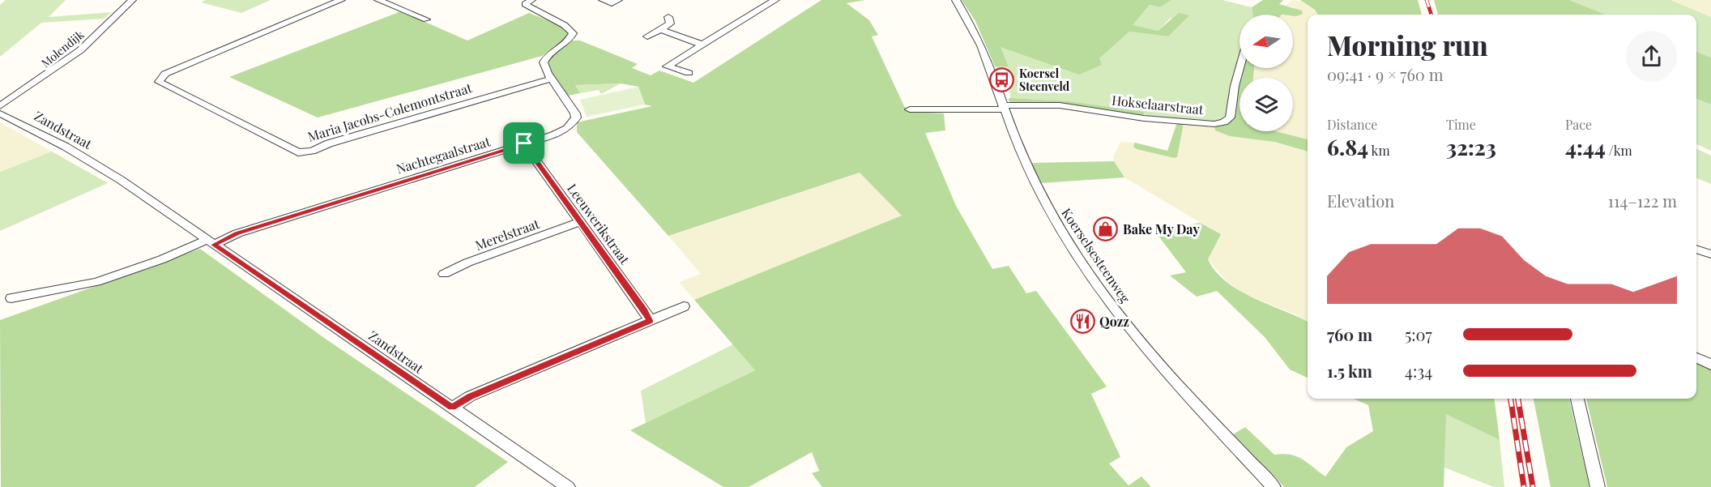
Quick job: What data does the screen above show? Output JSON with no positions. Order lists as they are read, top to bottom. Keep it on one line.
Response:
{"streets":{"street":["Molendijk","Hokselaarstraat","Maria Jacobs-Colemontstraat","Zandstraat","Nachtegaalstraat","Leeuwerikstraat","Merelstraat","Koerselsesteenweg"]},"crossings":[["Hokselaarstraat","Koerselsesteenweg"],["Maria Jacobs-Colemontstraat","Nachtegaalstraat"],["Zandstraat","Nachtegaalstraat"],["Nachtegaalstraat","Leeuwerikstraat"],["Leeuwerikstraat","Merelstraat"]],"places":{"bus stop":["Koersel Steenveld"],"shop":["Bake My Day"],"restaurant":["Qozz"]},"north":"left","page":{"heading":["Morning run","09:41 · 9 × 760 m"],"stats":[["Distance","6.84 km"],["Time","32:23"],["Pace","4:44 /km"]],"chart":["Elevation","114–122 m"],"list":[{"name":"760 m","note":"5:07"},{"name":"1.5 km","note":"4:34"}]}}
